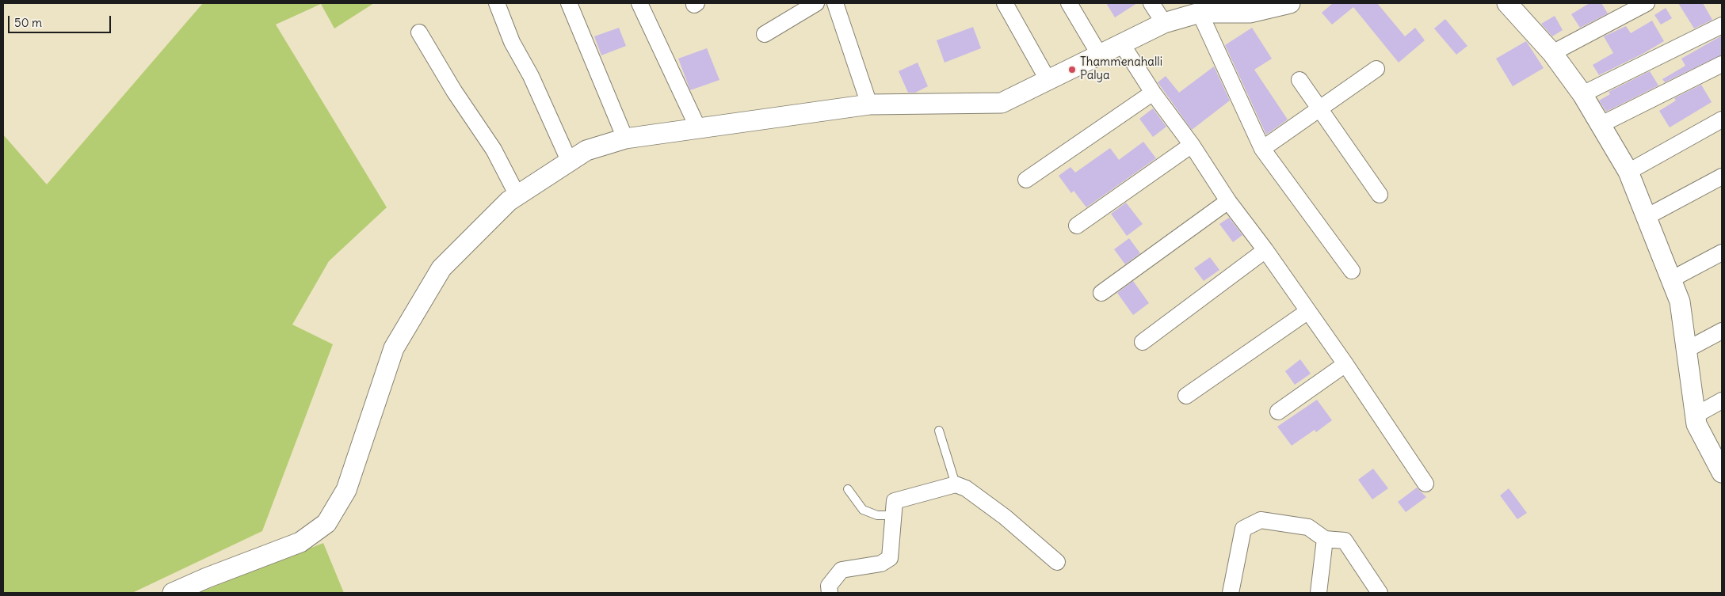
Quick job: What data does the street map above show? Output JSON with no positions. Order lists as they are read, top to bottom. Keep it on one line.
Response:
{"places":["Thammenahalli Palya"],"scale_bar":"50 m"}
